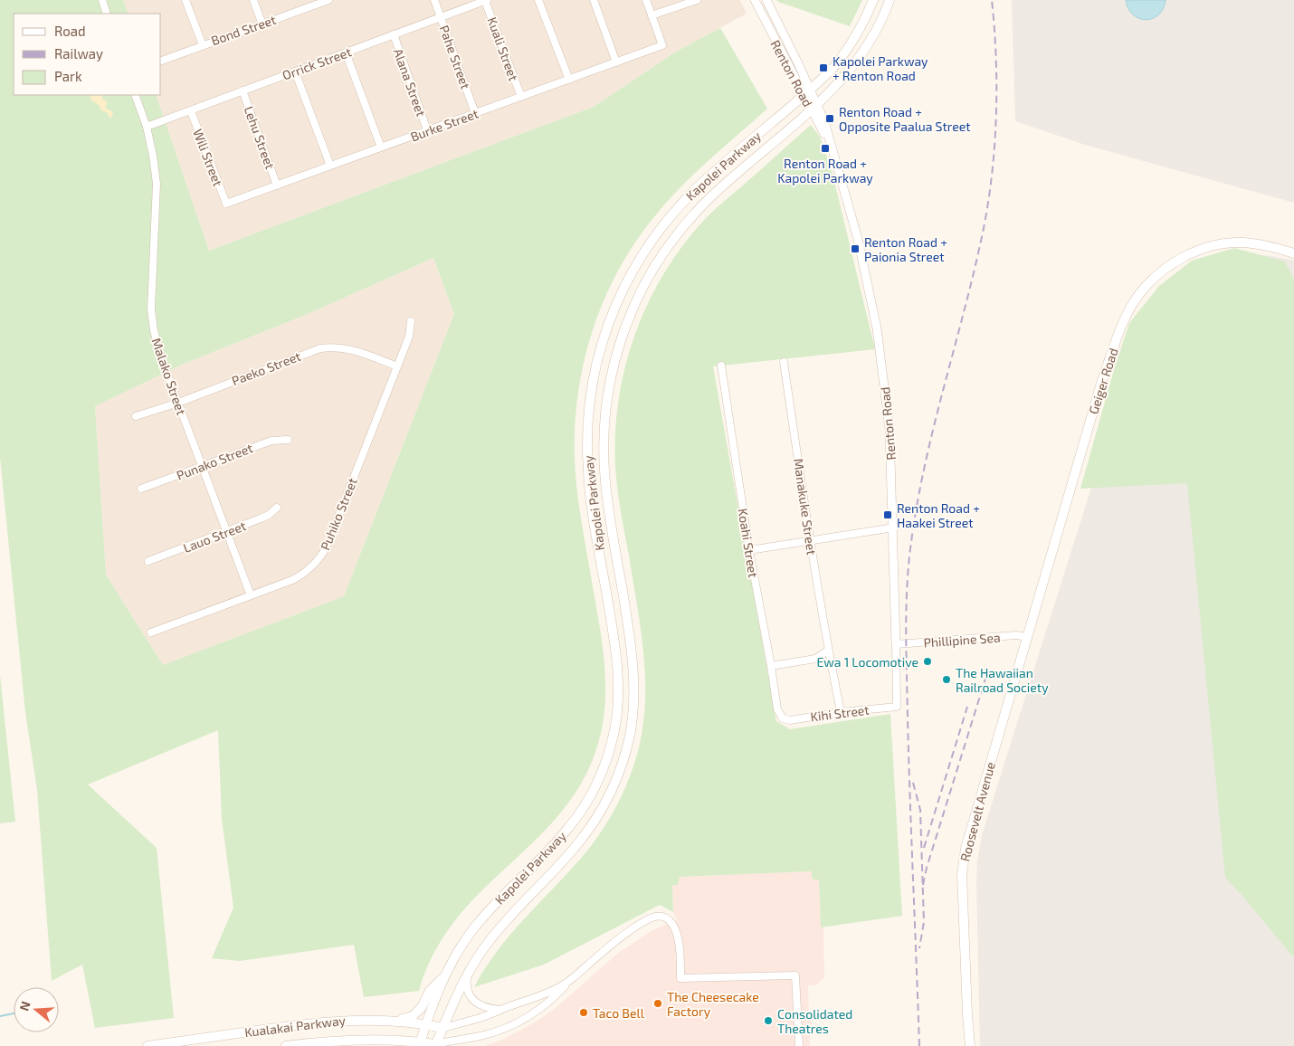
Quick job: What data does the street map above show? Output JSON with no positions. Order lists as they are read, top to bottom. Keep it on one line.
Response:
{"streets":{"main road":["Kapolei Parkway","Geiger Road","Roosevelt Avenue","Kualakai Parkway"],"street":["Bond Street","Kuali Street","Pahe Street","Orrick Street","Renton Road","Alana Street","Burke Street","Lehu Street","Wili Street","Paeko Street","Malako Street","Punako Street","Manakuke Street","Puhiko Street","Lauo Street","Koahi Street","Phillipine Sea","Kihi Street"]},"crossings":[["Kuali Street","Orrick Street"],["Kuali Street","Burke Street"],["Pahe Street","Orrick Street"],["Pahe Street","Burke Street"],["Orrick Street","Alana Street"],["Orrick Street","Lehu Street"],["Orrick Street","Wili Street"],["Orrick Street","Malako Street"],["Renton Road","Kapolei Parkway"],["Renton Road","Phillipine Sea"],["Renton Road","Kihi Street"],["Alana Street","Burke Street"],["Burke Street","Lehu Street"],["Burke Street","Wili Street"],["Kapolei Parkway","Kualakai Parkway"],["Paeko Street","Malako Street"],["Paeko Street","Puhiko Street"],["Malako Street","Punako Street"],["Malako Street","Puhiko Street"],["Malako Street","Lauo Street"],["Geiger Road","Phillipine Sea"],["Geiger Road","Roosevelt Avenue"],["Manakuke Street","Kihi Street"],["Koahi Street","Kihi Street"],["Phillipine Sea","Roosevelt Avenue"]],"places":{"transit":["Kapolei Parkway + Renton Road","Renton Road + Opposite Paalua Street","Renton Road + Kapolei Parkway","Renton Road + Paionia Street","Renton Road + Haakei Street"],"other":["Ewa 1 Locomotive","The Hawaiian Railroad Society","The Cheesecake Factory","Taco Bell","Consolidated Theatres"]},"legend":["Road","Railway","Park"],"north":"left"}
